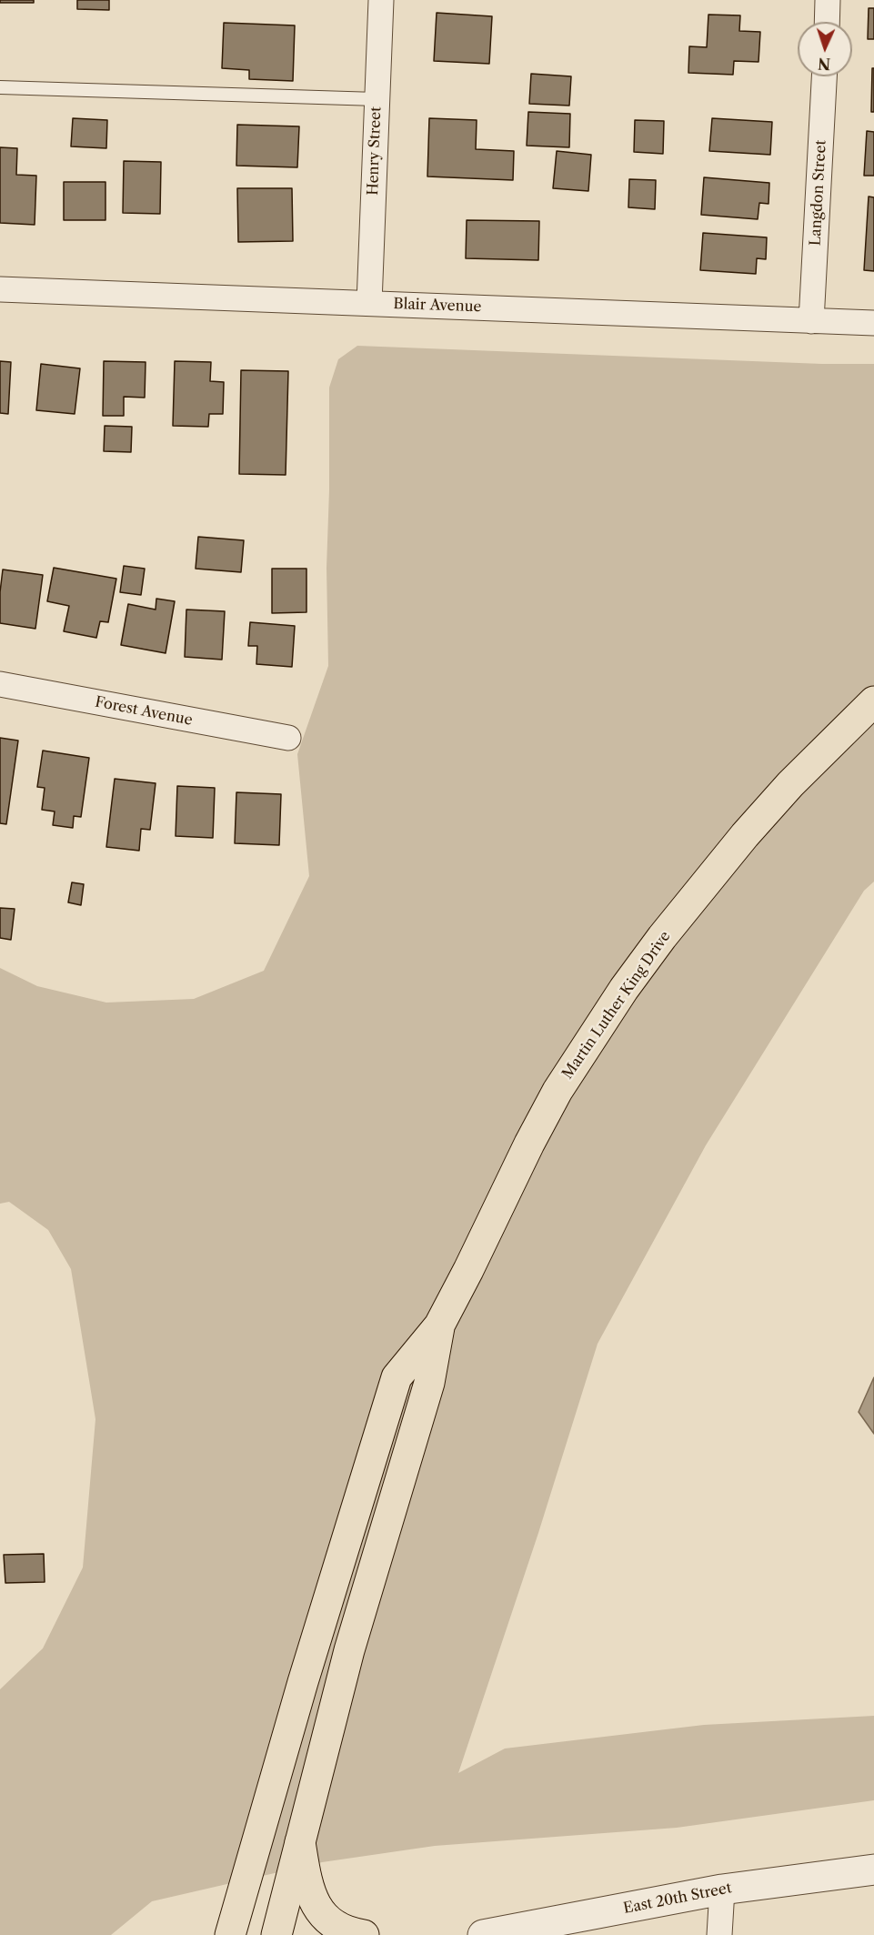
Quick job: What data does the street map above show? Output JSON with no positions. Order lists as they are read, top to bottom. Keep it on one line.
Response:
{"streets":{"main road":["Martin Luther King Drive"],"street":["Henry Street","Langdon Street","Blair Avenue","Forest Avenue","East 20th Street"]},"crossings":[["Henry Street","Blair Avenue"],["Langdon Street","Blair Avenue"]],"north":"bottom"}
